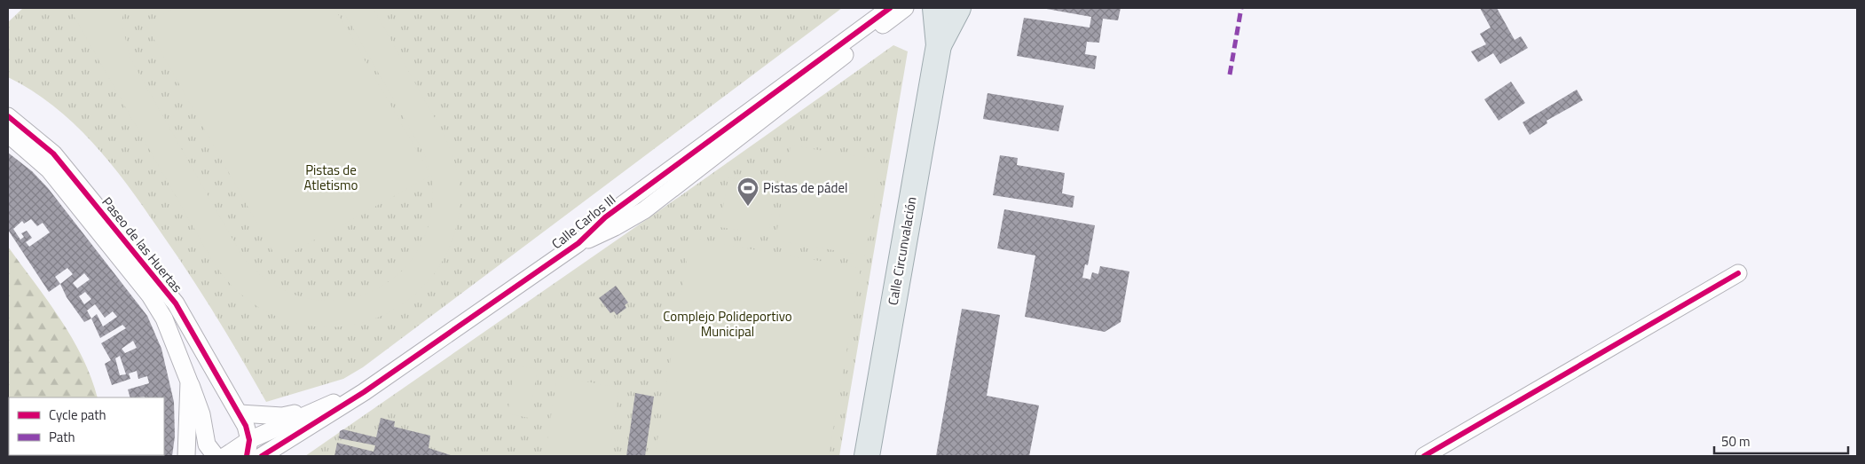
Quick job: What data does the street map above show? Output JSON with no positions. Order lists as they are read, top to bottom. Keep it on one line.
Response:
{"streets":{"main road":["Calle Circunvalación"],"street":["Calle Carlos III","Paseo de las Huertas"]},"crossings":[["Calle Carlos III","Paseo de las Huertas"]],"parks":["Pistas de Atletismo","Complejo Polideportivo Municipal"],"places":{"sports":["Pistas de pádel"]},"legend":["Cycle path","Path"],"scale_bar":"50 m"}
